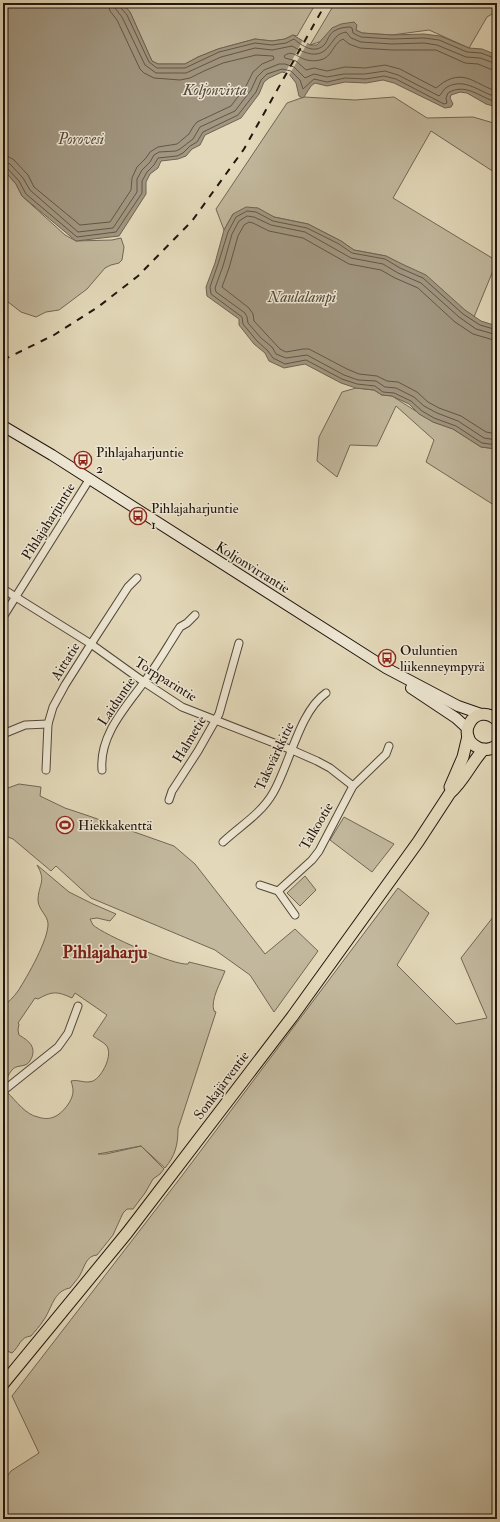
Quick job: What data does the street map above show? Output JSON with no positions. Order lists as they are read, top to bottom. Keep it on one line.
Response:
{"streets":{"highway":["Sonkajärventie"],"main road":["Koljonvirrantie"],"street":["Pihlajaharjuntie","Aittatie","Torpparintie","Laiduntie","Halmetie","Taksvärkkitie","Talkootie"]},"crossings":[["Pihlajaharjuntie","Koljonvirrantie"],["Pihlajaharjuntie","Torpparintie"],["Koljonvirrantie","Sonkajärventie"],["Aittatie","Torpparintie"],["Torpparintie","Laiduntie"],["Torpparintie","Halmetie"],["Torpparintie","Taksvärkkitie"],["Torpparintie","Talkootie"]],"districts":["Pihlajaharju"],"water":["Koljonvirta","Porovesi","Naulalampi"],"places":{"bus stop":["Pihlajaharjuntie 2","Pihlajaharjuntie 1","Ouluntien liikenneympyrä"],"sports":["Hiekkakenttä"]}}
